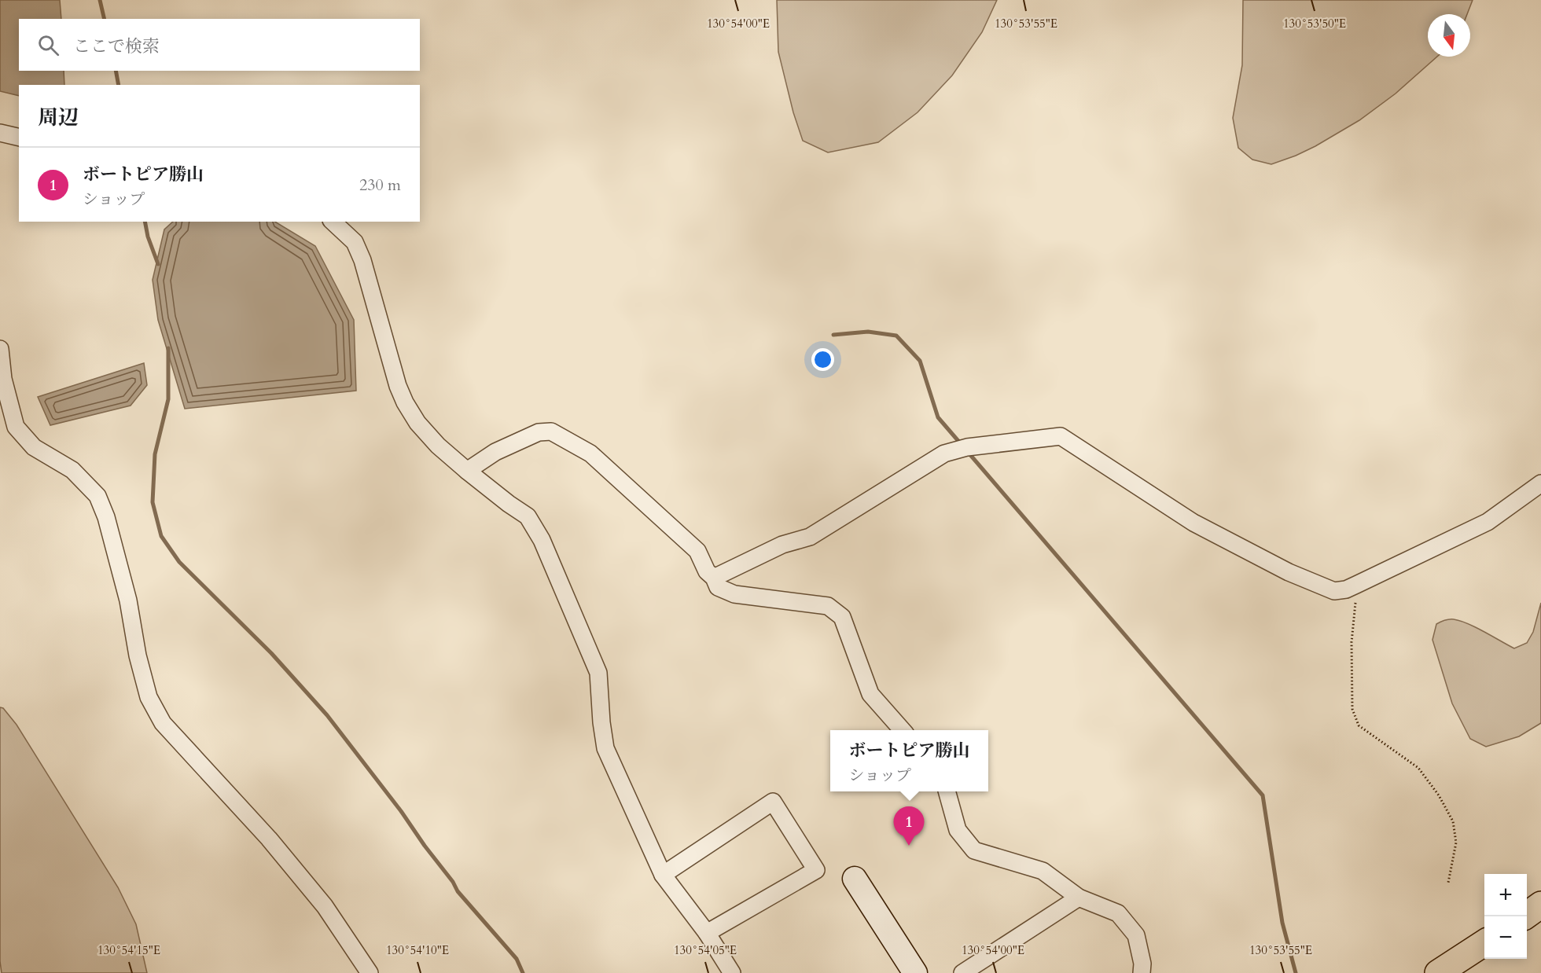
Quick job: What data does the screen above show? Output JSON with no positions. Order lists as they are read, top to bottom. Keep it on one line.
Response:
{"north":"bottom","page":{"search":"ここで検索","heading":"周辺","list":[{"mark":"1","name":"ボートピア勝山","note":"ショップ","value":"230 m"}],"popup":["ボートピア勝山","ショップ"],"pins":"1","map_buttons":["+","−"]},"coordinates":["130°54'00\"E","130°53'55\"E","130°53'50\"E","130°54'15\"E","130°54'10\"E","130°54'05\"E"]}
